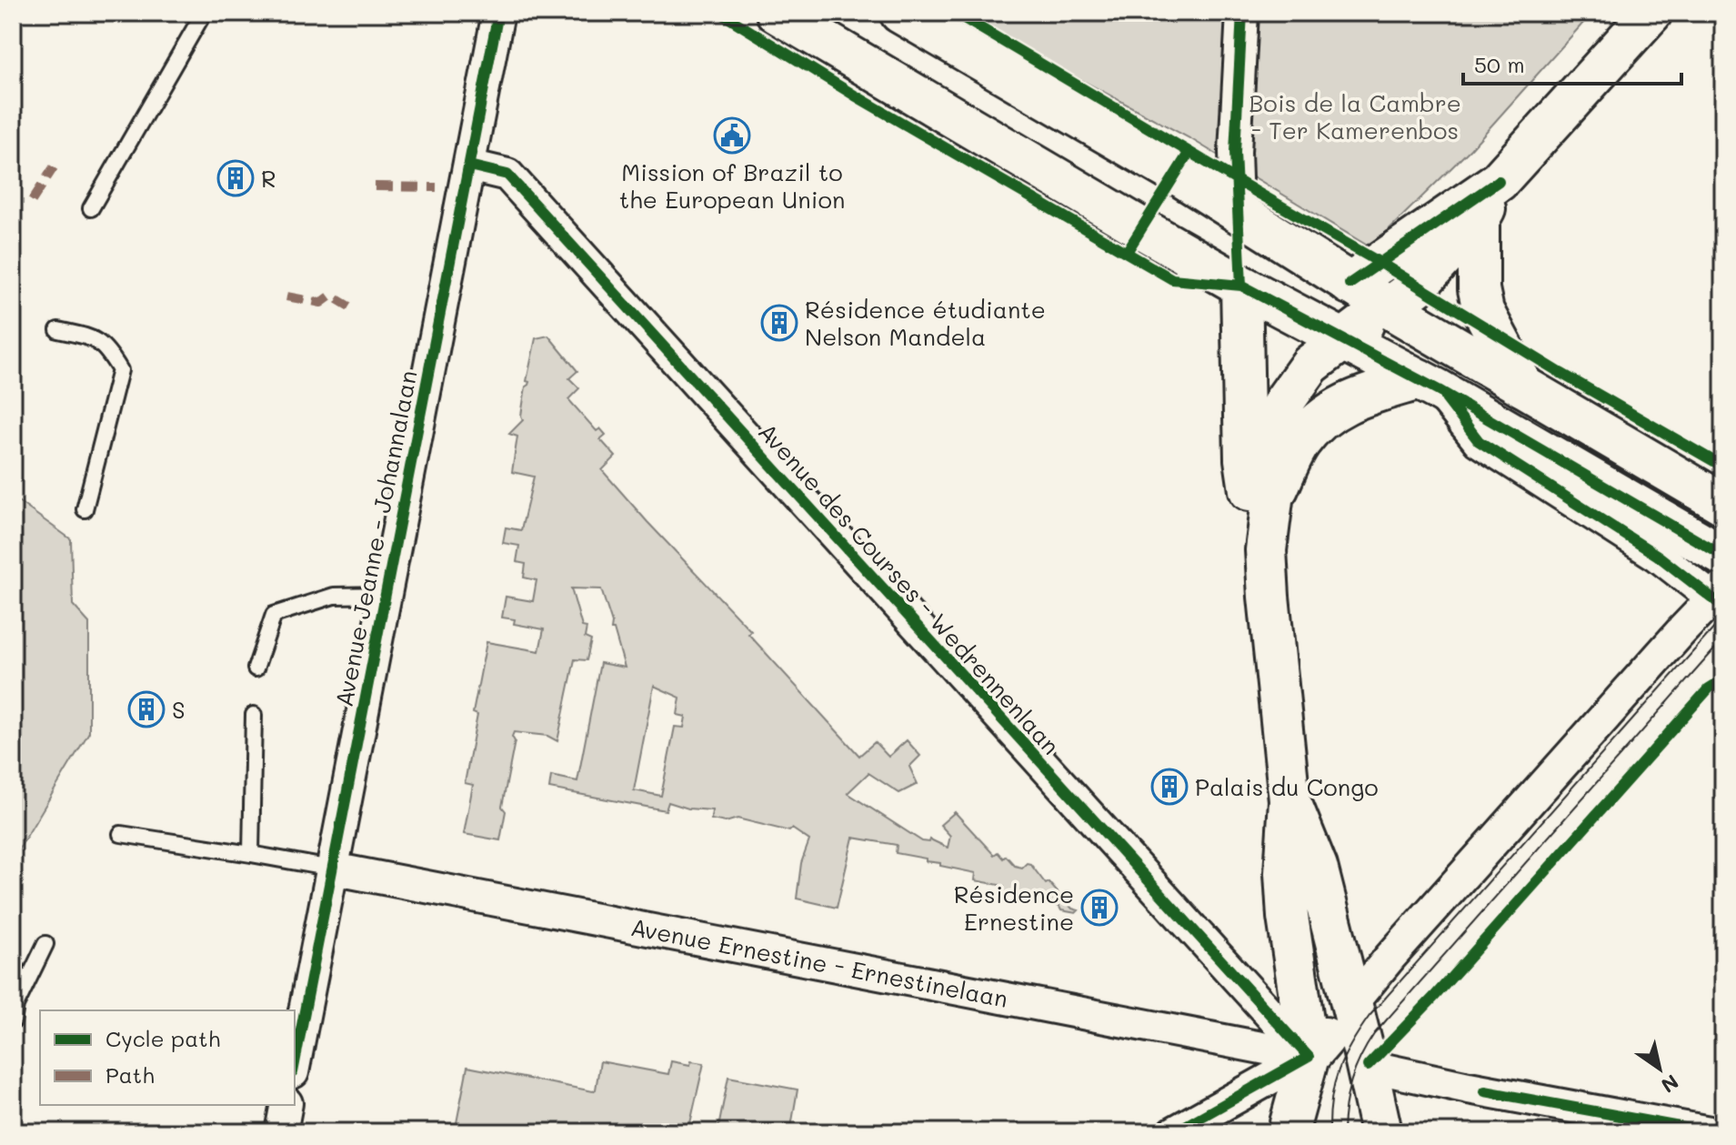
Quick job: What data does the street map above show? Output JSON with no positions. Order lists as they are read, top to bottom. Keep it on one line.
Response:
{"streets":{"street":["Avenue Jeanne - Johannalaan","Avenue des Courses - Wedrennenlaan","Avenue Ernestine - Ernestinelaan"]},"crossings":[["Avenue Jeanne - Johannalaan","Avenue des Courses - Wedrennenlaan"],["Avenue Jeanne - Johannalaan","Avenue Ernestine - Ernestinelaan"],["Avenue des Courses - Wedrennenlaan","Avenue Ernestine - Ernestinelaan"]],"parks":["Bois de la Cambre - Ter Kamerenbos"],"places":{"public building":["Mission of Brazil to the European Union"],"building":["R","Résidence étudiante Nelson Mandela","S","Palais du Congo","Résidence Ernestine"]},"legend":["Cycle path","Path"],"scale_bar":"50 m","north":"bottom right"}
